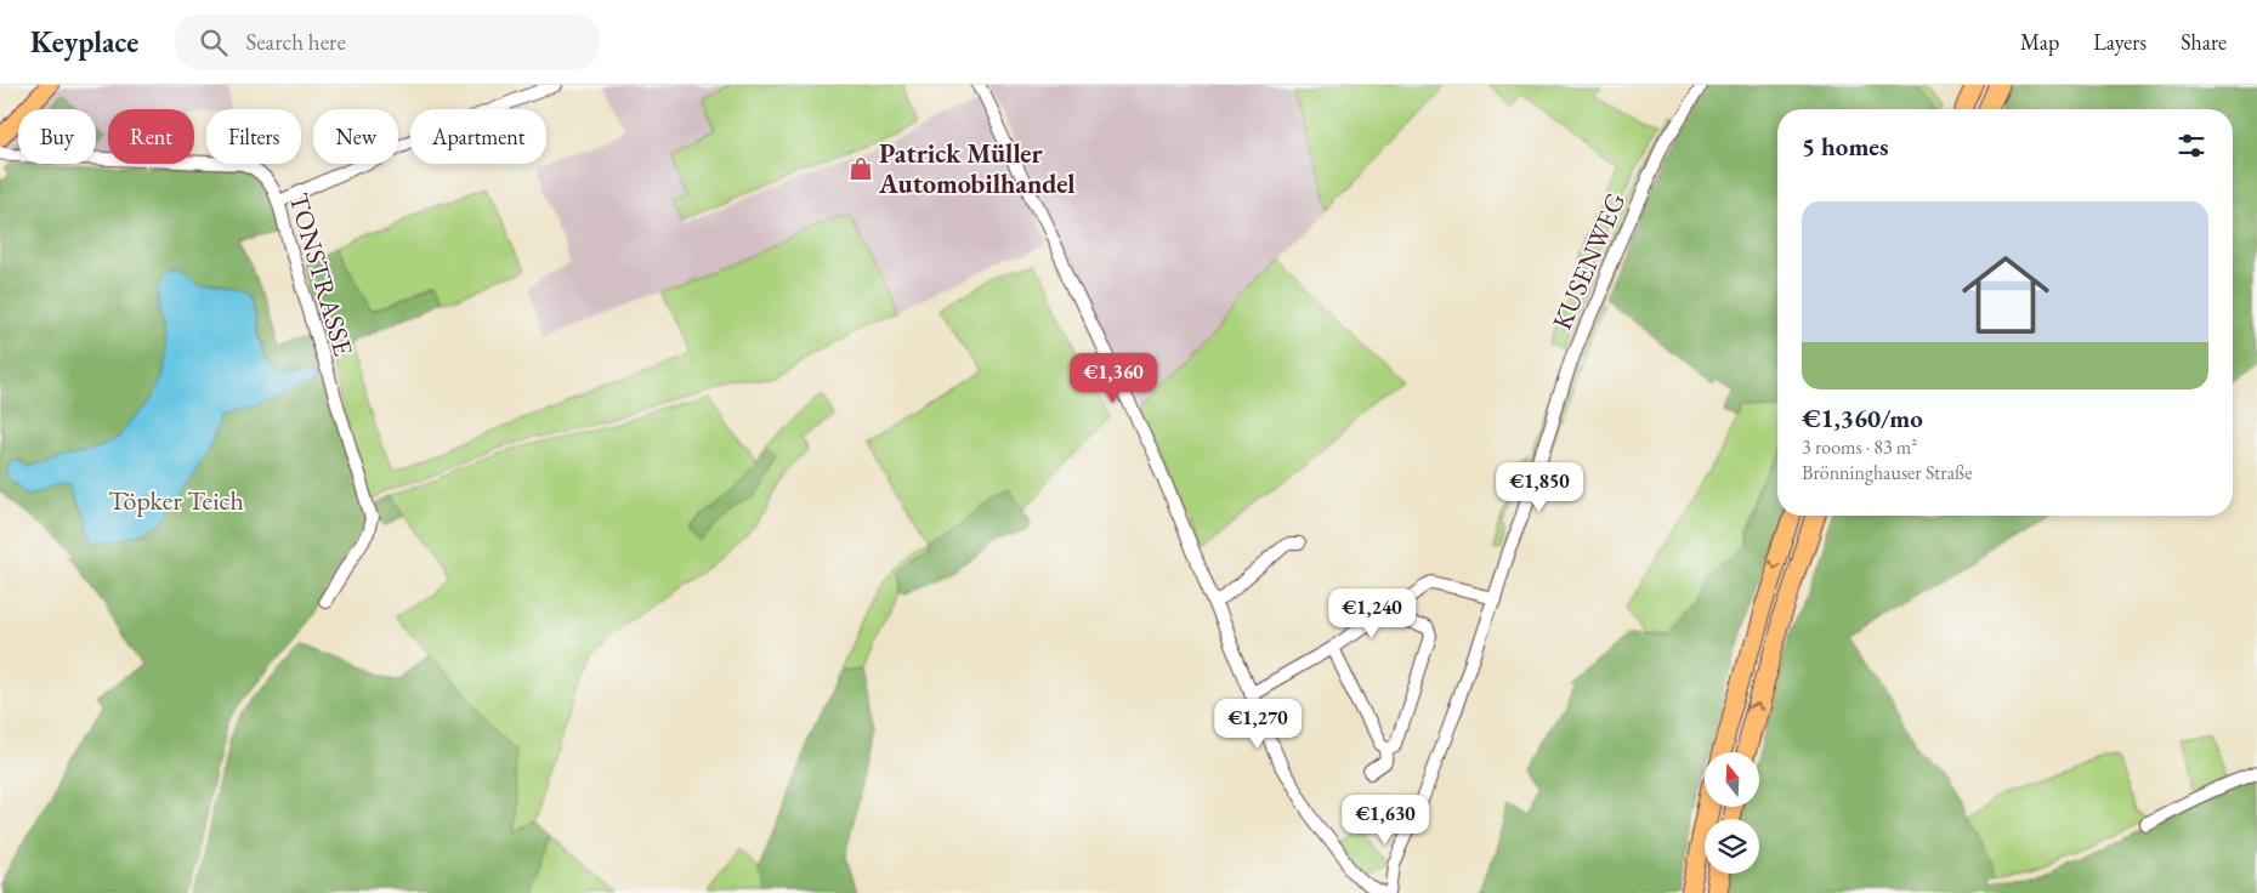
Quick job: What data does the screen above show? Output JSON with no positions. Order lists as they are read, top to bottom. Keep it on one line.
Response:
{"streets":{"street":["KUSENWEG","TONSTRASSE"]},"parks":["Töpker Teich"],"places":{"shop":["Patrick Müller Automobilhandel"]},"north":"top","page":{"header":"Keyplace","search":"Search here","nav":["Map","Layers","Share"],"chip":["Buy","Rent","Filters","New","Apartment"],"heading":"5 homes","list":[{"name":"€1,360/mo","note":"3 rooms · 83 m² · Brönninghauser Straße"}],"price":["€1,360","€1,850","€1,240","€1,270","€1,630"]}}
